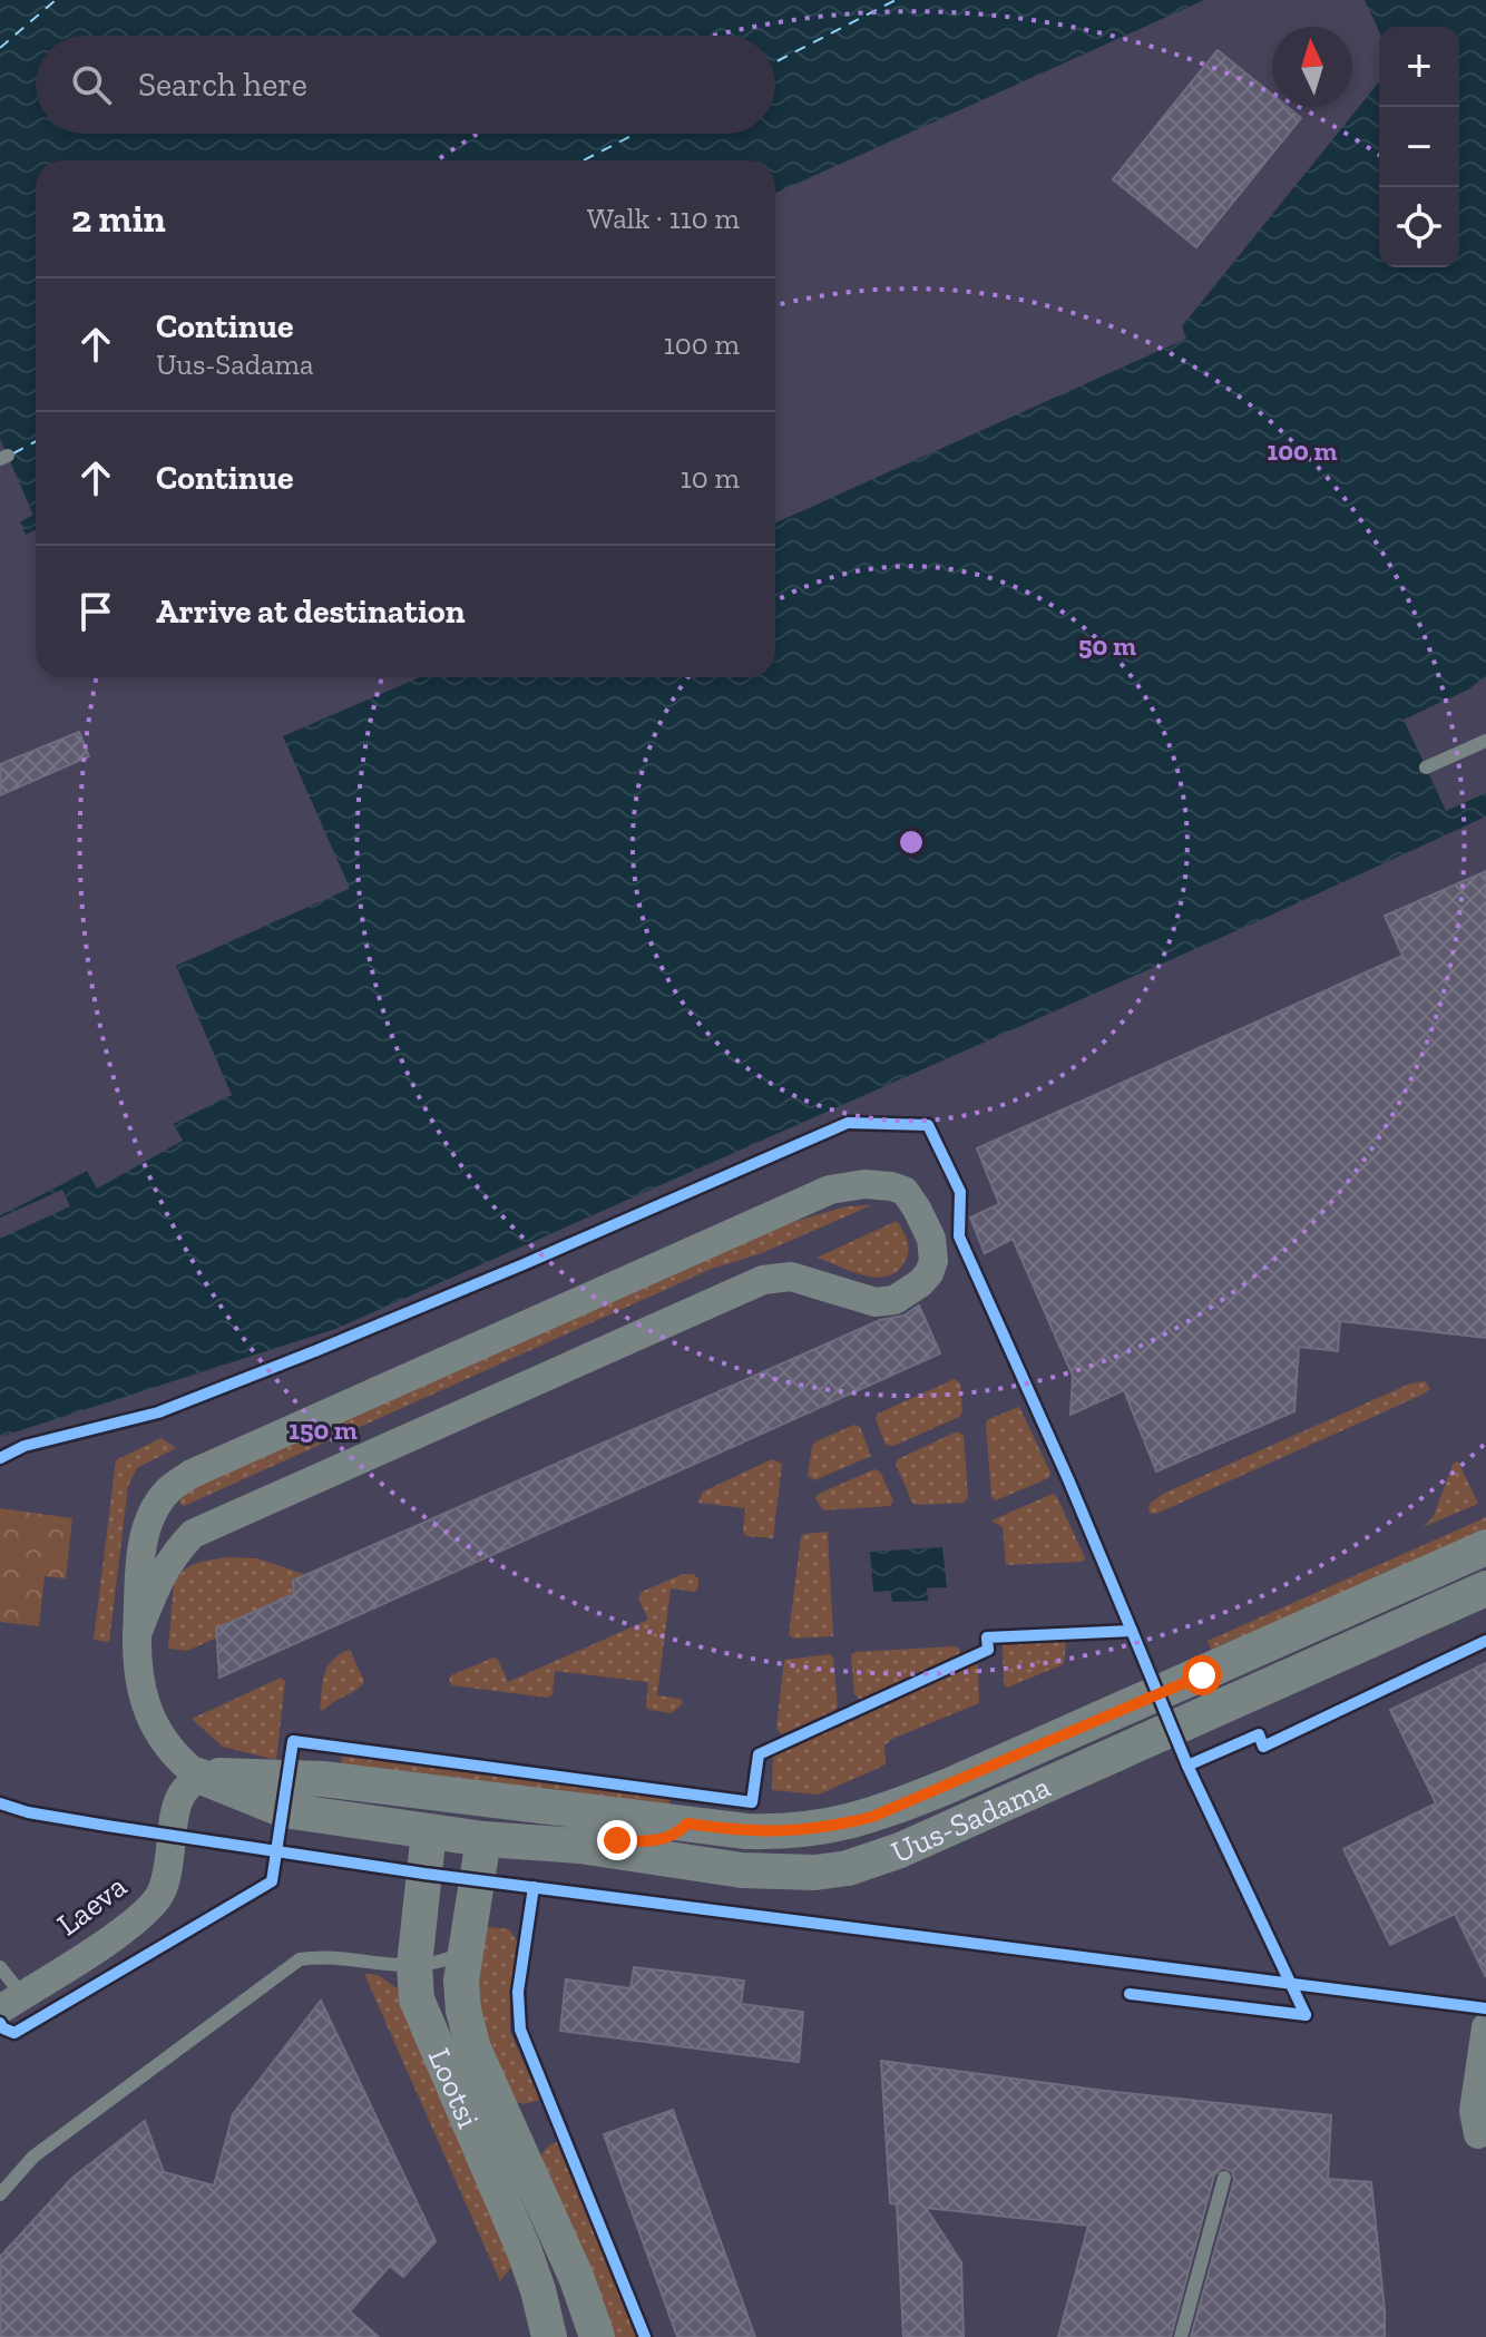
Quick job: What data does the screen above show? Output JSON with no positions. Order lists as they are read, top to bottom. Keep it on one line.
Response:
{"streets":{"street":["Uus-Sadama","Laeva","Lootsi"]},"crossings":[["Uus-Sadama","Laeva"],["Uus-Sadama","Lootsi"]],"north":"top","page":{"map_buttons":["+","−"],"search":"Search here","heading":["2 min","Walk · 110 m"],"list":[["Continue","Uus-Sadama","100 m"],["Continue","10 m"],"Arrive at destination"]},"rings":["100 m","50 m","150 m"]}
